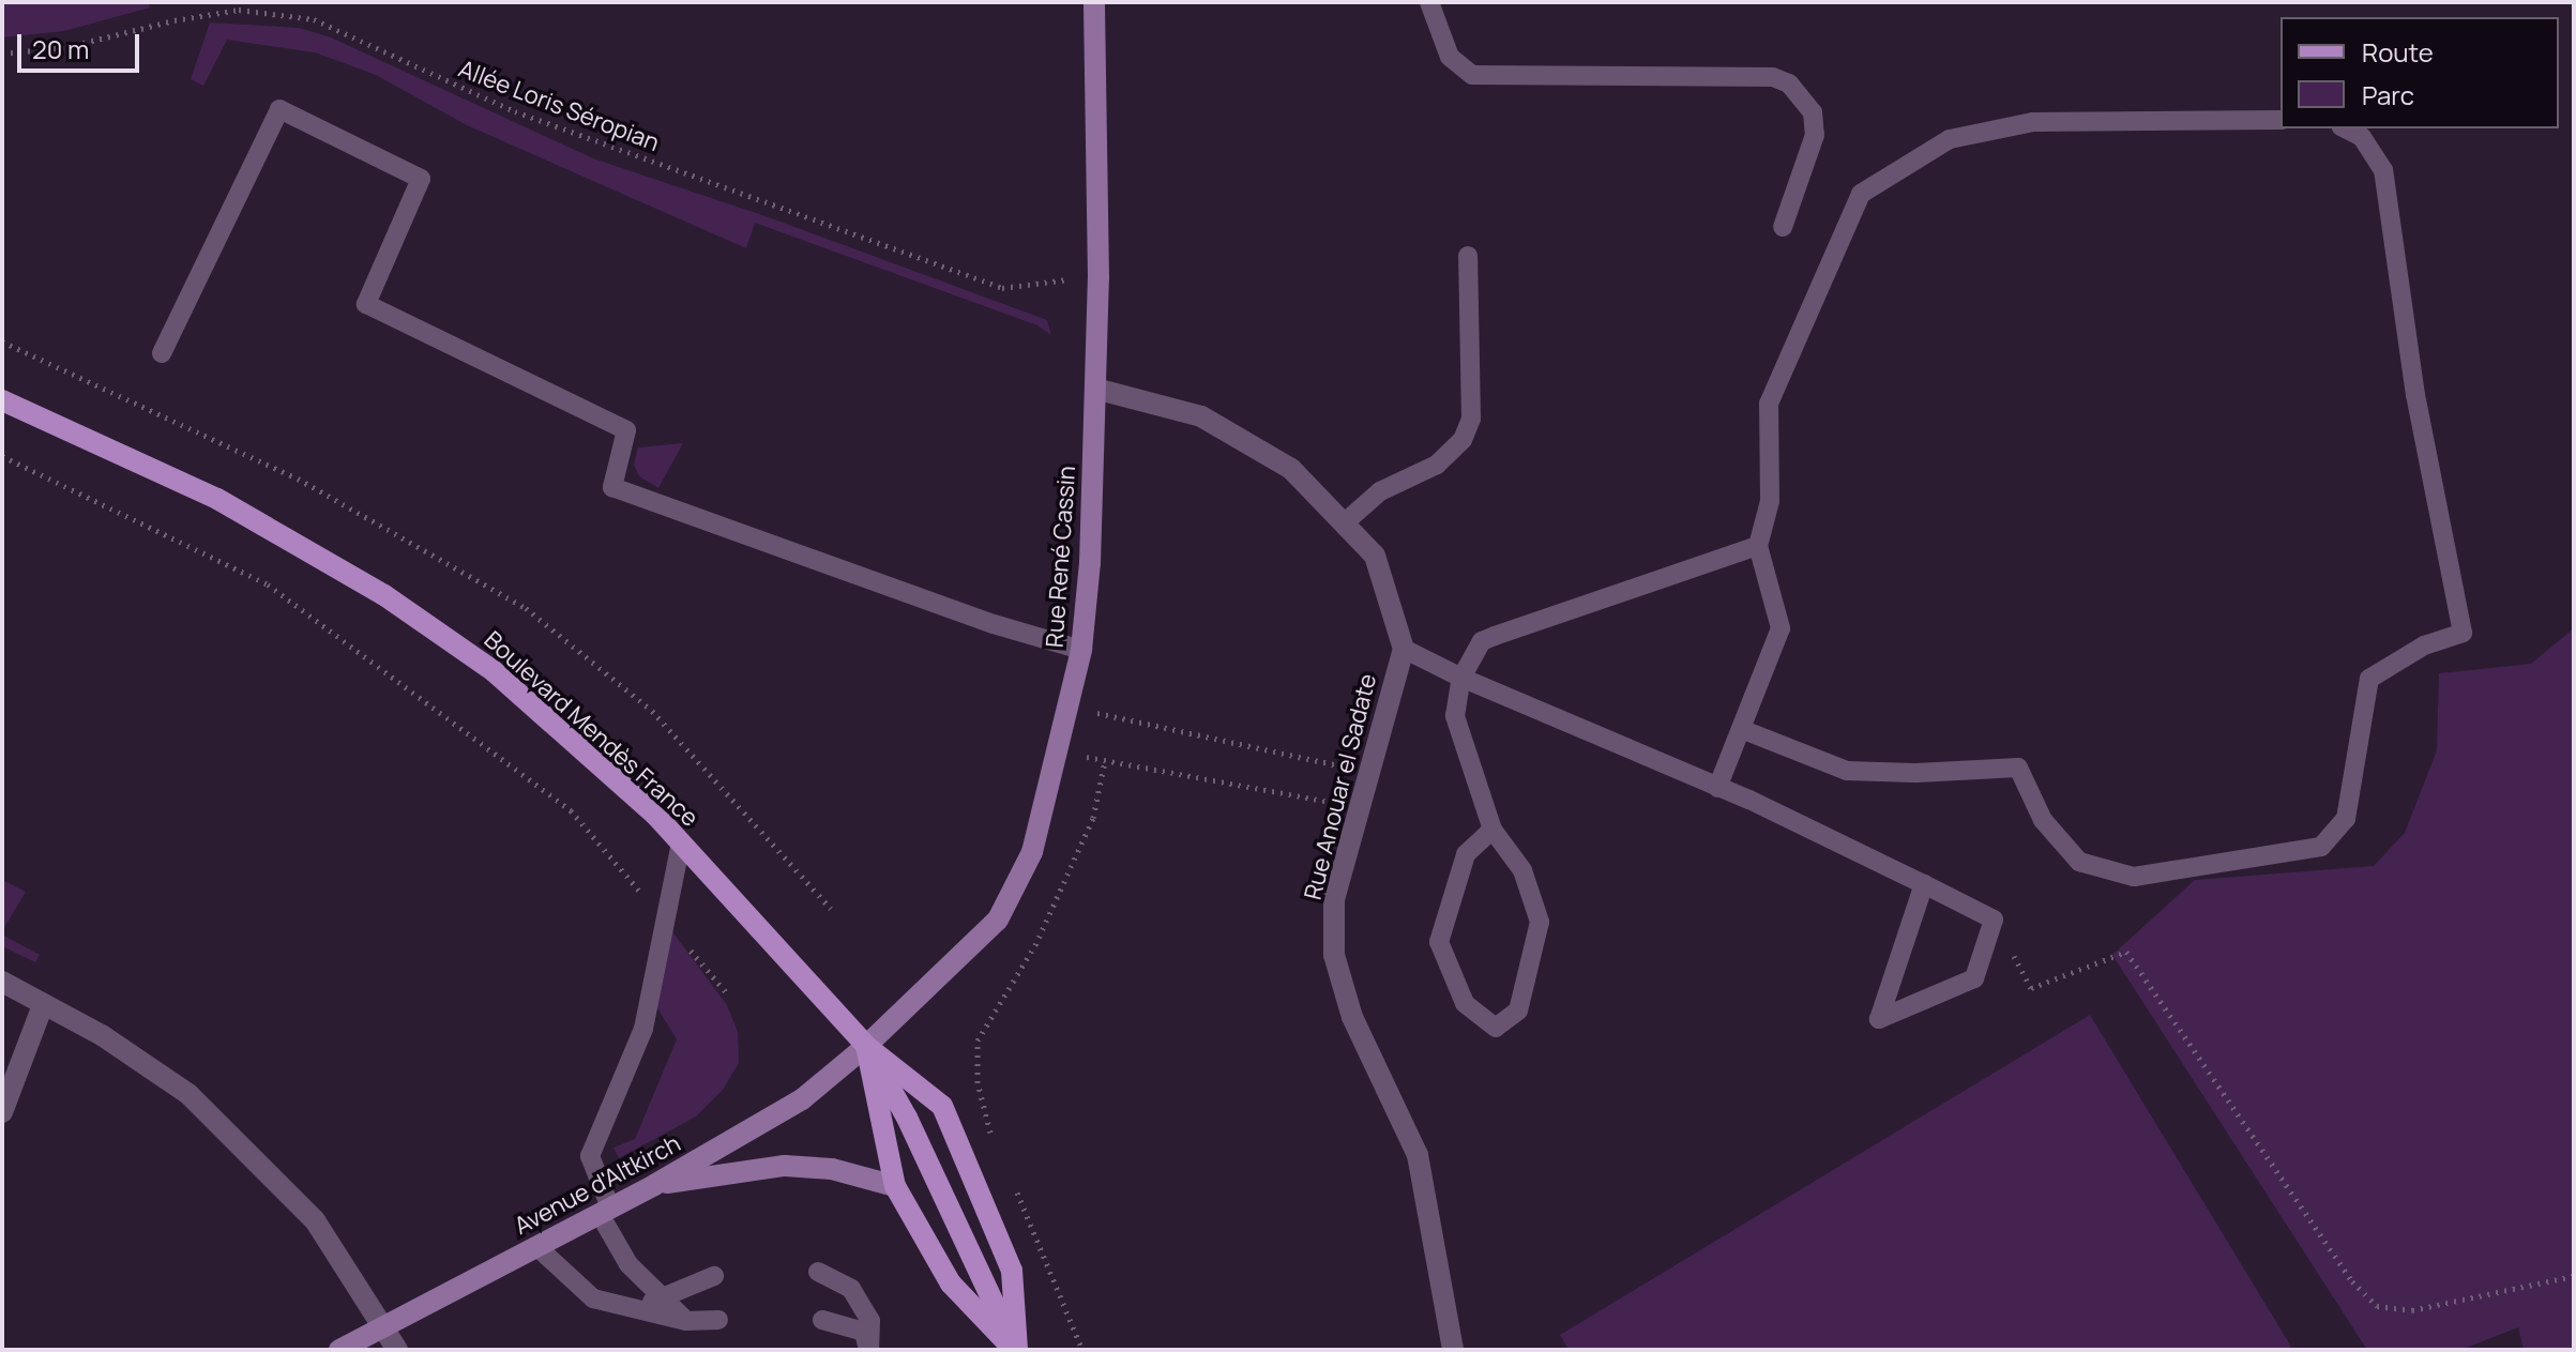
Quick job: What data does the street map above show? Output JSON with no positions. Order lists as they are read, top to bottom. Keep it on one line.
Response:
{"streets":{"main road":["Rue René Cassin","Boulevard Mendès France","Avenue d'Altkirch"],"street":["Rue Anouar el Sadate"],"path":["Allée Loris Séropian"]},"crossings":[["Allée Loris Séropian","Rue René Cassin"],["Rue René Cassin","Boulevard Mendès France"],["Rue René Cassin","Avenue d'Altkirch"],["Boulevard Mendès France","Avenue d'Altkirch"]],"legend":["Route","Parc"],"scale_bar":"20 m"}
